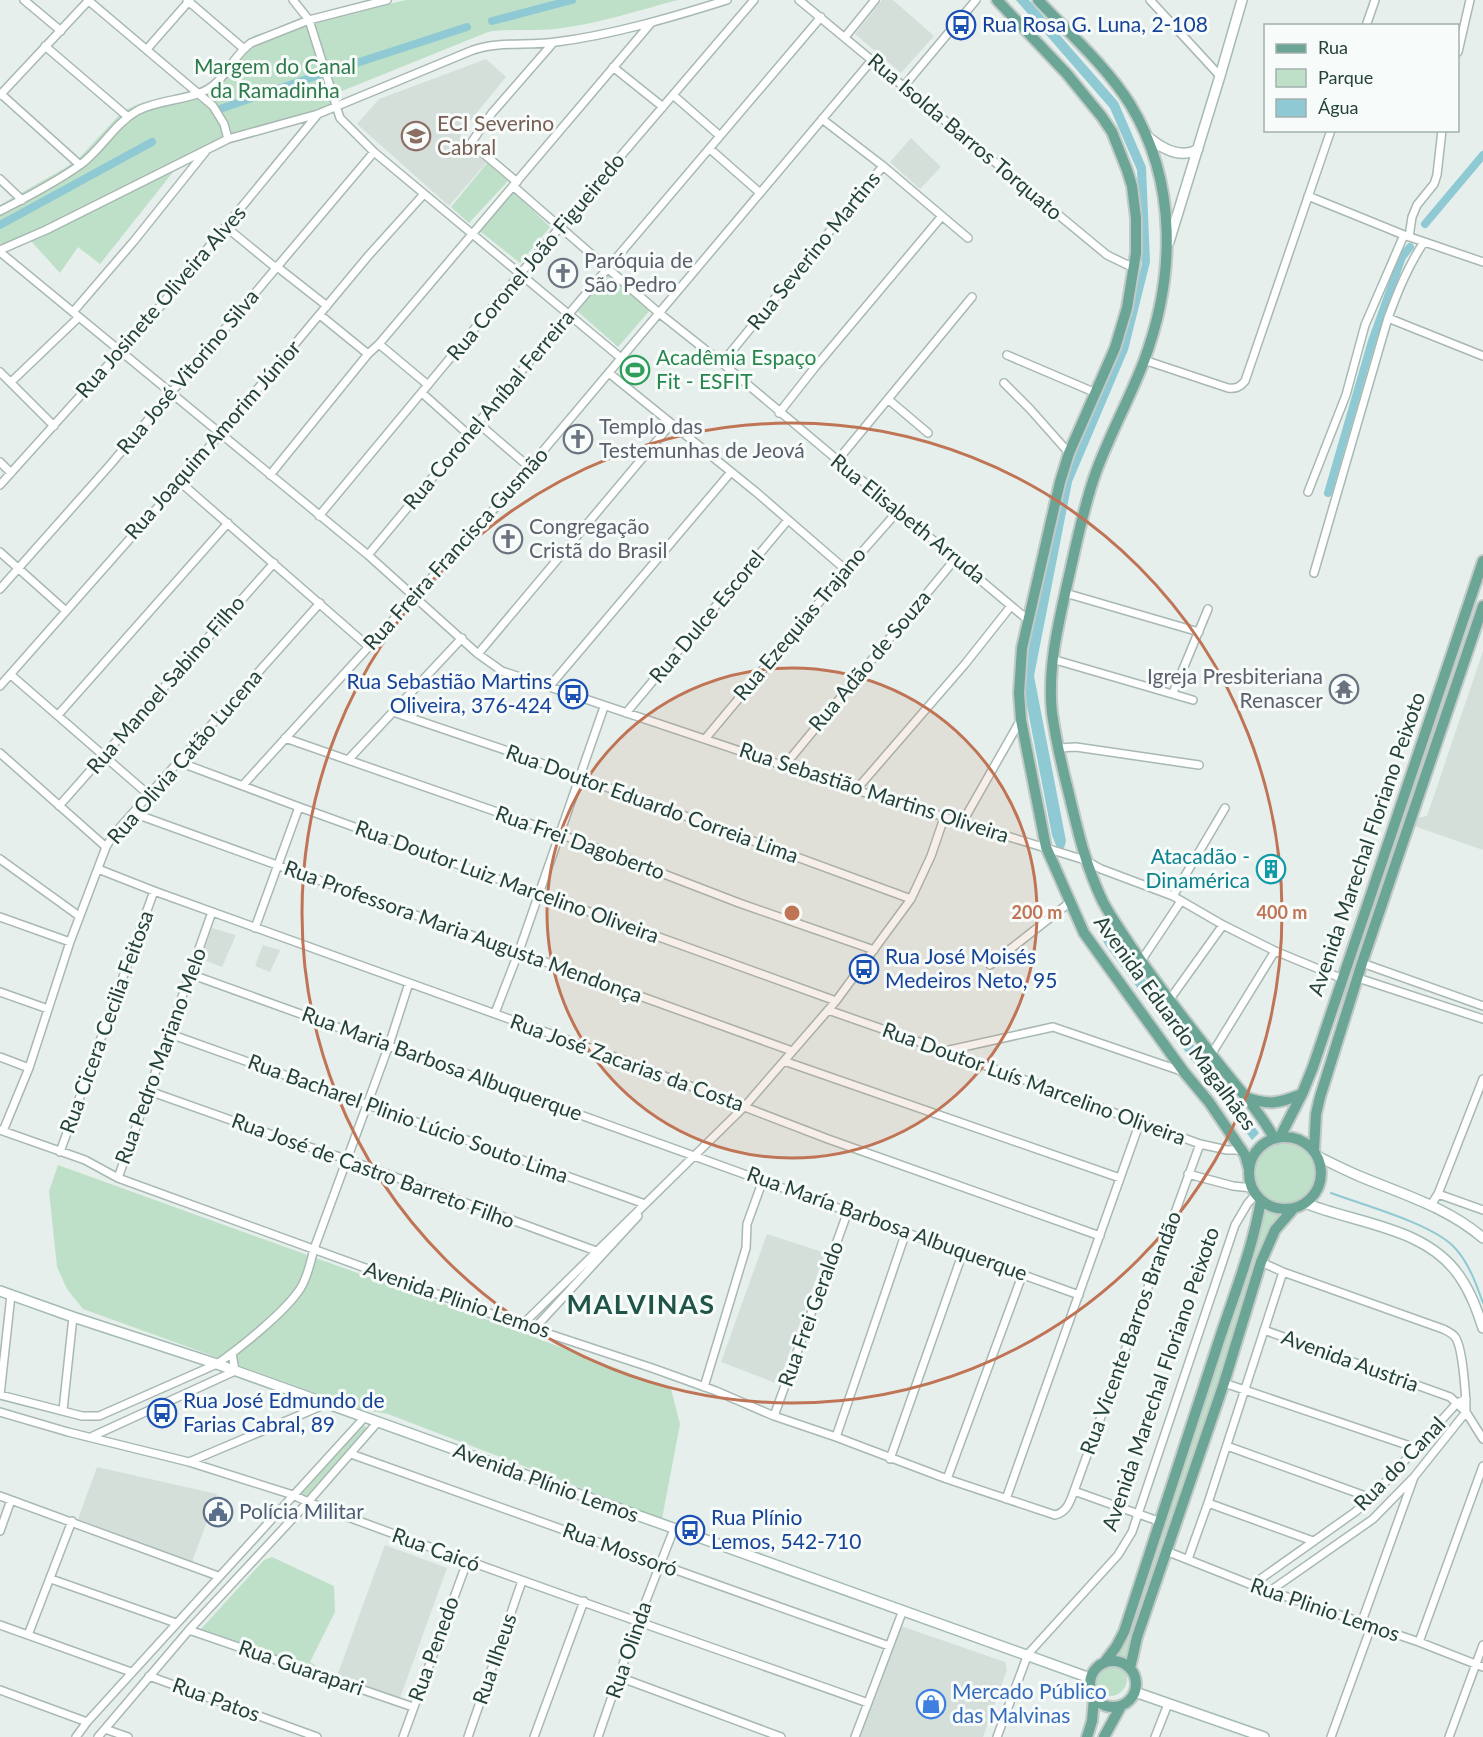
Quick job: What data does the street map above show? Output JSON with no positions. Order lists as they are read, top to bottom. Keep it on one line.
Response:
{"streets":{"main road":["Avenida Marechal Floriano Peixoto","Avenida Eduardo Magalhães","Avenida Plínio Lemos"],"street":["Rua Isolda Barros Torquato","Rua Severino Martins","Rua Coronel João Figueiredo","Rua Josinete Oliveira Alves","Rua José Vitorino Silva","Rua Coronel Aníbal Ferreira","Rua Joaquim Amorim Júnior","Rua Elisabeth Arruda","Rua Freira Francisca Gusmão","Rua Dulce Escorel","Rua Ezequias Trajano","Rua Adão de Souza","Rua Manoel Sabino Filho","Rua Olivia Catão Lucena","Rua Sebastião Martins Oliveira","Rua Doutor Eduardo Correia Lima","Rua Frei Dagoberto","Rua Doutor Luiz Marcelino Oliveira","Rua Professora Maria Augusta Mendonça","Rua Cicera Cecilia Feitosa","Rua Pedro Mariano Melo","Rua José Zacarias da Costa","Rua Maria Barbosa Albuquerque","Rua Doutor Luís Marcelino Oliveira","Rua Bacharel Plinio Lúcio Souto Lima","Rua José de Castro Barreto Filho","Rua María Barbosa Albuquerque","Avenida Plinio Lemos","Rua Frei Geraldo","Rua Vicente Barros Brandão","Avenida Austria","Rua do Canal","Rua Caicó","Rua Mossoró","Rua Plinio Lemos","Rua Penedo","Rua Olinda","Rua Ilheus","Rua Guarapari","Rua Patos"]},"crossings":[["Rua Isolda Barros Torquato","Rua Coronel Aníbal Ferreira"],["Rua Isolda Barros Torquato","Rua Freira Francisca Gusmão"],["Rua Isolda Barros Torquato","Avenida Eduardo Magalhães"],["Rua Severino Martins","Rua Elisabeth Arruda"],["Rua Coronel João Figueiredo","Rua Elisabeth Arruda"],["Rua Coronel João Figueiredo","Rua Sebastião Martins Oliveira"],["Rua Josinete Oliveira Alves","Rua Sebastião Martins Oliveira"],["Rua José Vitorino Silva","Rua Sebastião Martins Oliveira"],["Rua Coronel Aníbal Ferreira","Rua Elisabeth Arruda"],["Rua Coronel Aníbal Ferreira","Rua Sebastião Martins Oliveira"],["Rua Joaquim Amorim Júnior","Rua Sebastião Martins Oliveira"],["Rua Elisabeth Arruda","Rua Freira Francisca Gusmão"],["Rua Elisabeth Arruda","Rua Ezequias Trajano"],["Rua Elisabeth Arruda","Rua Adão de Souza"],["Rua Elisabeth Arruda","Avenida Eduardo Magalhães"],["Rua Freira Francisca Gusmão","Rua Sebastião Martins Oliveira"],["Rua Freira Francisca Gusmão","Rua Frei Dagoberto"],["Rua Freira Francisca Gusmão","Rua Doutor Luiz Marcelino Oliveira"],["Rua Dulce Escorel","Rua Sebastião Martins Oliveira"],["Rua Ezequias Trajano","Rua Sebastião Martins Oliveira"],["Rua Adão de Souza","Rua Sebastião Martins Oliveira"],["Rua Olivia Catão Lucena","Rua Doutor Luiz Marcelino Oliveira"],["Rua Olivia Catão Lucena","Rua Professora Maria Augusta Mendonça"],["Rua Olivia Catão Lucena","Rua José Zacarias da Costa"],["Rua Sebastião Martins Oliveira","Avenida Marechal Floriano Peixoto"],["Rua Sebastião Martins Oliveira","Avenida Eduardo Magalhães"],["Avenida Marechal Floriano Peixoto","Avenida Eduardo Magalhães"],["Avenida Marechal Floriano Peixoto","Avenida Plínio Lemos"],["Rua Cicera Cecilia Feitosa","Rua José Zacarias da Costa"],["Avenida Eduardo Magalhães","Rua Doutor Luís Marcelino Oliveira"],["Rua Pedro Mariano Melo","Rua José Zacarias da Costa"],["Rua Pedro Mariano Melo","Rua Maria Barbosa Albuquerque"],["Rua Pedro Mariano Melo","Rua Bacharel Plinio Lúcio Souto Lima"],["Rua Pedro Mariano Melo","Rua José de Castro Barreto Filho"],["Rua Pedro Mariano Melo","Avenida Plinio Lemos"],["Rua Maria Barbosa Albuquerque","Rua María Barbosa Albuquerque"],["Rua Doutor Luís Marcelino Oliveira","Rua Vicente Barros Brandão"],["Rua María Barbosa Albuquerque","Rua Frei Geraldo"],["Avenida Plinio Lemos","Rua Frei Geraldo"],["Avenida Austria","Rua do Canal"],["Rua do Canal","Rua Plinio Lemos"],["Avenida Plínio Lemos","Rua Olinda"],["Rua Caicó","Rua Penedo"],["Rua Caicó","Rua Olinda"],["Rua Caicó","Rua Ilheus"],["Rua Mossoró","Rua Olinda"],["Rua Penedo","Rua Guarapari"]],"districts":["MALVINAS"],"parks":["Margem do Canal da Ramadinha"],"places":{"bus stop":["Rua Rosa G. Luna, 2-108","Rua Sebastião Martins Oliveira, 376-424","Rua José Moisés Medeiros Neto, 95","Rua José Edmundo de Farias Cabral, 89","Rua Plínio Lemos, 542-710"],"school or university":["ECI Severino Cabral"],"church":["Paróquia de São Pedro","Templo das Testemunhas de Jeová","Congregação Cristã do Brasil"],"sports":["Acadêmia Espaço Fit - ESFIT"],"temple":["Igreja Presbiteriana Renascer"],"building":["Atacadão - Dinamérica"],"public building":["Polícia Militar"],"shop":["Mercado Público das Malvinas"]},"legend":["Rua","Parque","Água"],"rings":["200 m","400 m"]}
